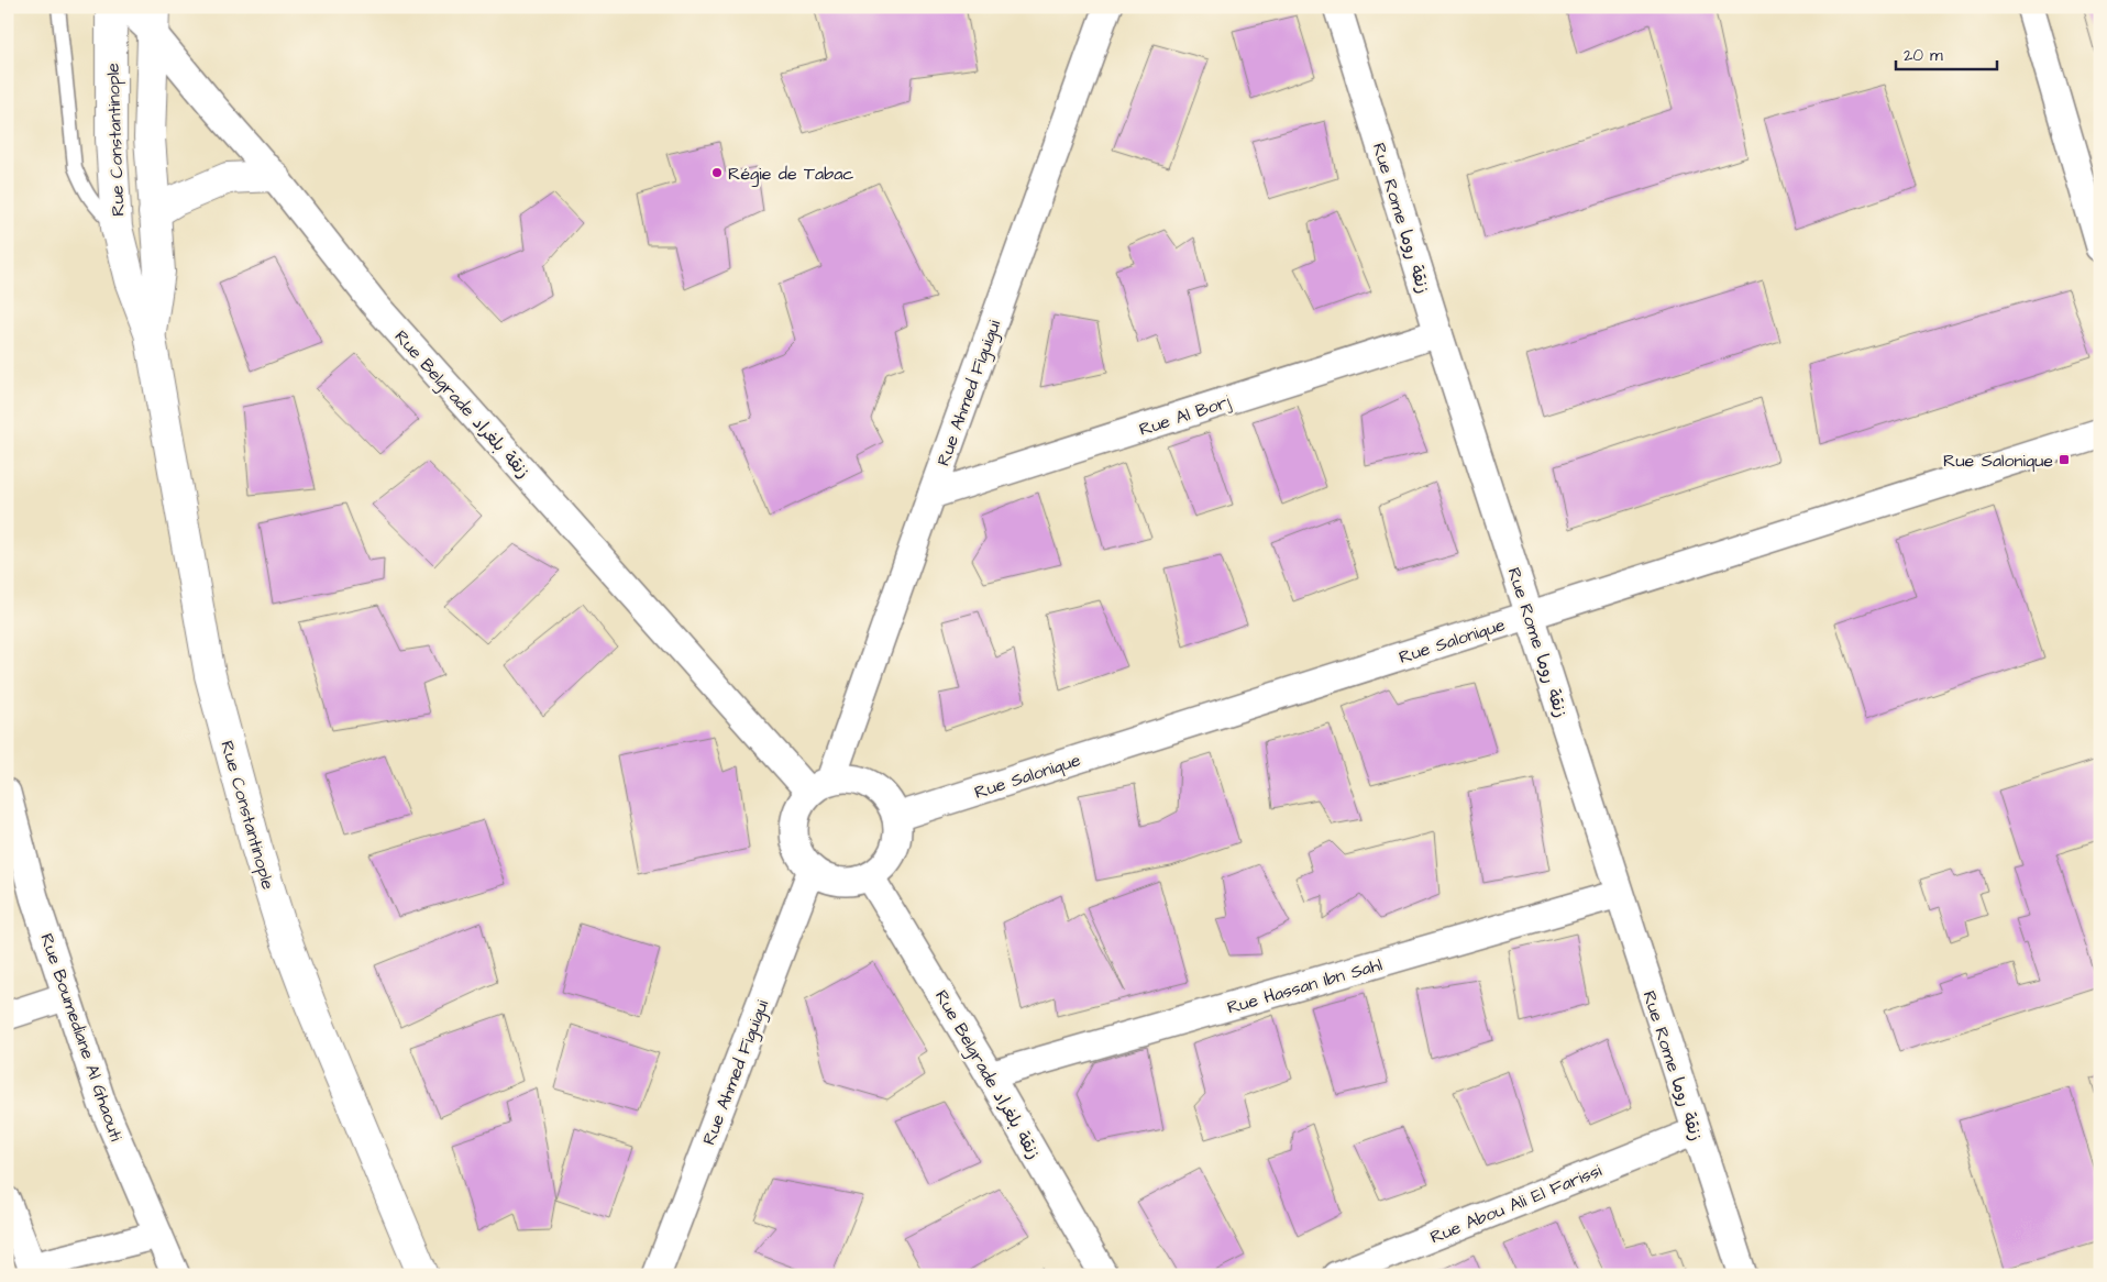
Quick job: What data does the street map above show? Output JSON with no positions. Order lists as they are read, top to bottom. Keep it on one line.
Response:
{"streets":{"street":["Rue Constantinople","Rue Rome زنقة روما","Rue Ahmed Figuigui","Rue Belgrade زنقة بلغراد","Rue Al Borj","Rue Salonique","Rue Hassan Ibn Sahl","Rue Boumediane Al Ghaouti","Rue Abou Ali El Farissi"]},"crossings":[["Rue Constantinople","Rue Belgrade زنقة بلغراد"],["Rue Rome زنقة روما","Rue Al Borj"],["Rue Rome زنقة روما","Rue Salonique"],["Rue Rome زنقة روما","Rue Hassan Ibn Sahl"],["Rue Rome زنقة روما","Rue Abou Ali El Farissi"],["Rue Ahmed Figuigui","Rue Belgrade زنقة بلغراد"],["Rue Ahmed Figuigui","Rue Al Borj"],["Rue Ahmed Figuigui","Rue Salonique"],["Rue Belgrade زنقة بلغراد","Rue Salonique"],["Rue Belgrade زنقة بلغراد","Rue Hassan Ibn Sahl"]],"places":{"other":["Régie de Tabac"],"transit":["Rue Salonique"]},"scale_bar":"20 m"}
